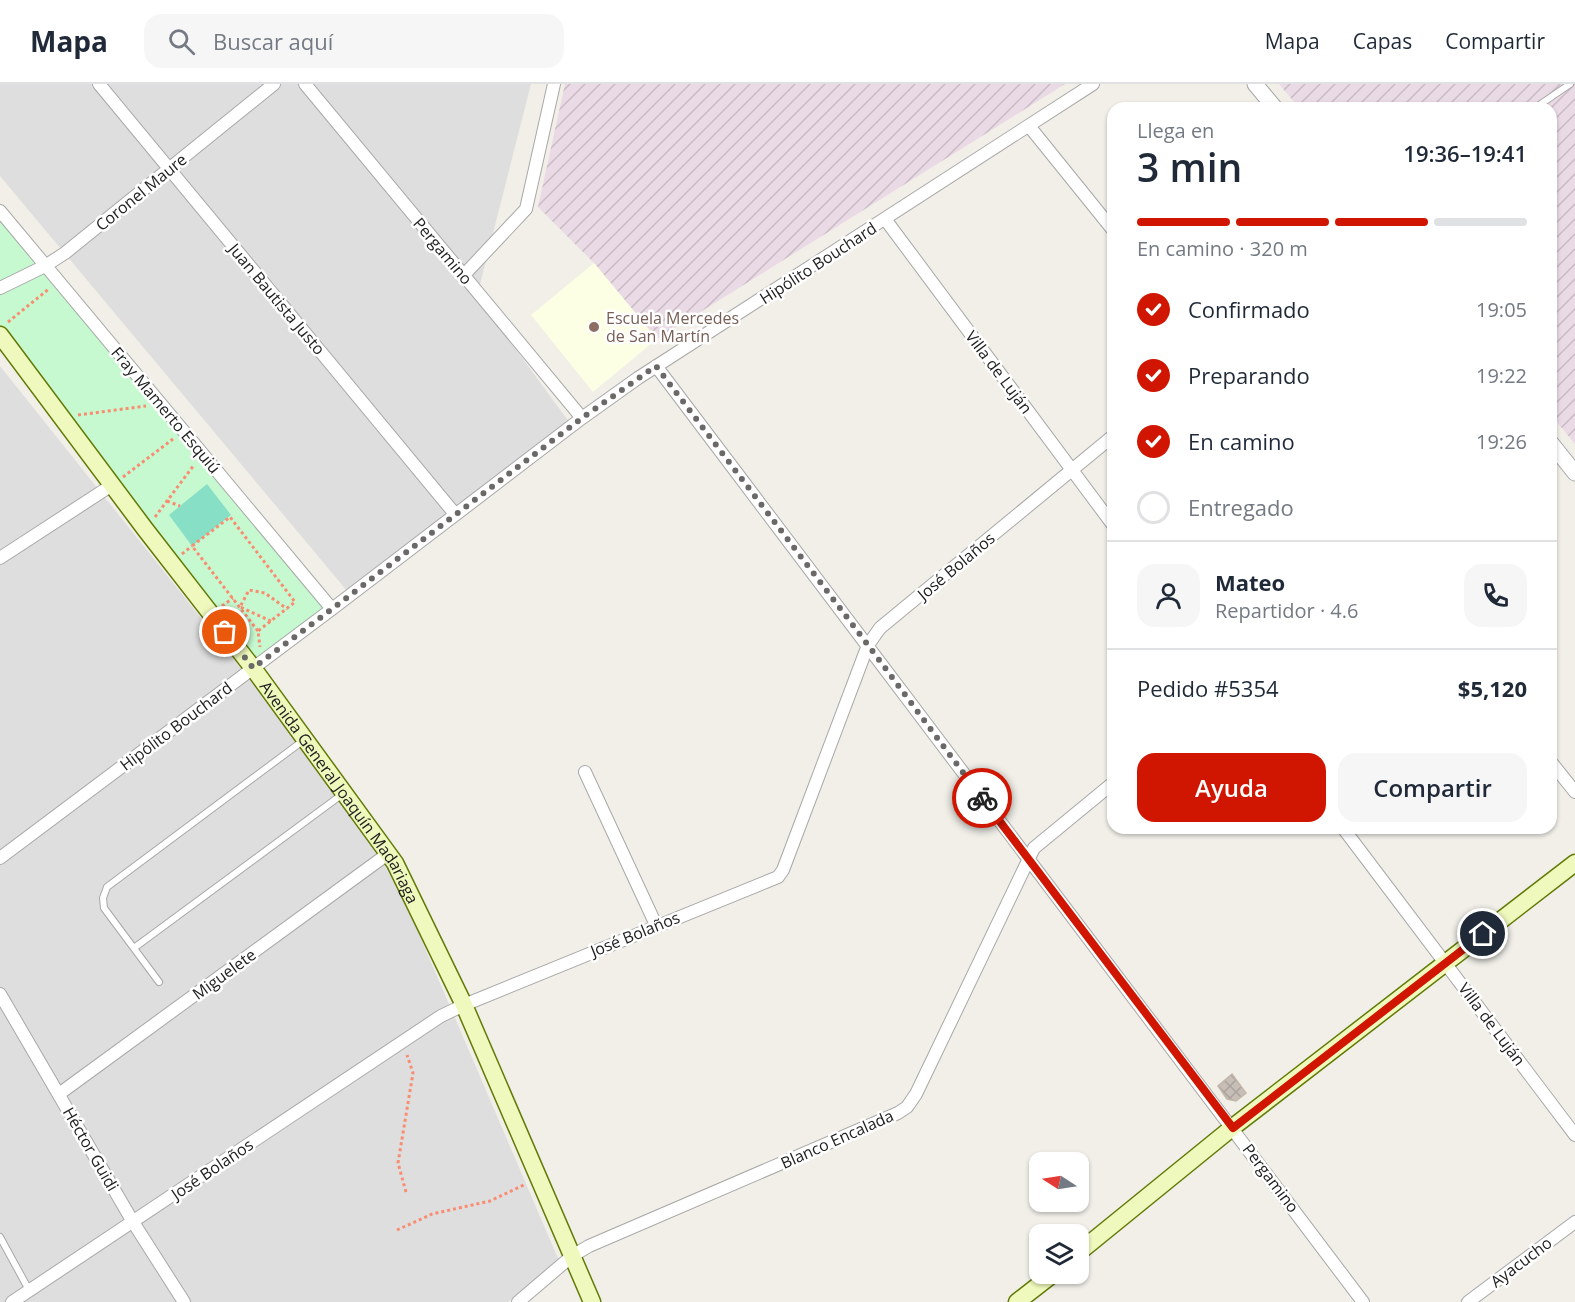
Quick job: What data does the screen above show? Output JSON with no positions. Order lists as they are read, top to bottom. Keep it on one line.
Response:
{"streets":{"main road":["Avenida General Joaquín Madariaga"],"street":["Coronel Maure","Pergamino","Hipólito Bouchard","Juan Bautista Justo","Villa de Luján","Fray Mamerto Esquiú","José Bolaños","Miguelete","Blanco Encalada","Héctor Guidi","Ayacucho"]},"crossings":[["Coronel Maure","Juan Bautista Justo"],["Coronel Maure","Fray Mamerto Esquiú"],["Pergamino","Hipólito Bouchard"],["Pergamino","José Bolaños"],["Pergamino","Blanco Encalada"],["Hipólito Bouchard","Juan Bautista Justo"],["Hipólito Bouchard","Villa de Luján"],["Hipólito Bouchard","Fray Mamerto Esquiú"],["Hipólito Bouchard","Avenida General Joaquín Madariaga"],["Villa de Luján","José Bolaños"],["José Bolaños","Avenida General Joaquín Madariaga"],["José Bolaños","Héctor Guidi"],["Avenida General Joaquín Madariaga","Miguelete"],["Avenida General Joaquín Madariaga","Blanco Encalada"],["Miguelete","Héctor Guidi"]],"places":["Escuela Mercedes de San Martín"],"north":"left","page":{"header":"Mapa","search":"Buscar aquí","nav":["Mapa","Capas","Compartir"],"heading":["3 min","Llega en","19:36–19:41"],"panel":["Mateo","Repartidor · 4.6","Pedido #5354","$5,120"],"bar":"En camino · 320 m","list":[["Confirmado","19:05"],["Preparando","19:22"],["En camino","19:26"],"Entregado"],"buttons":["Ayuda","Compartir"]}}
